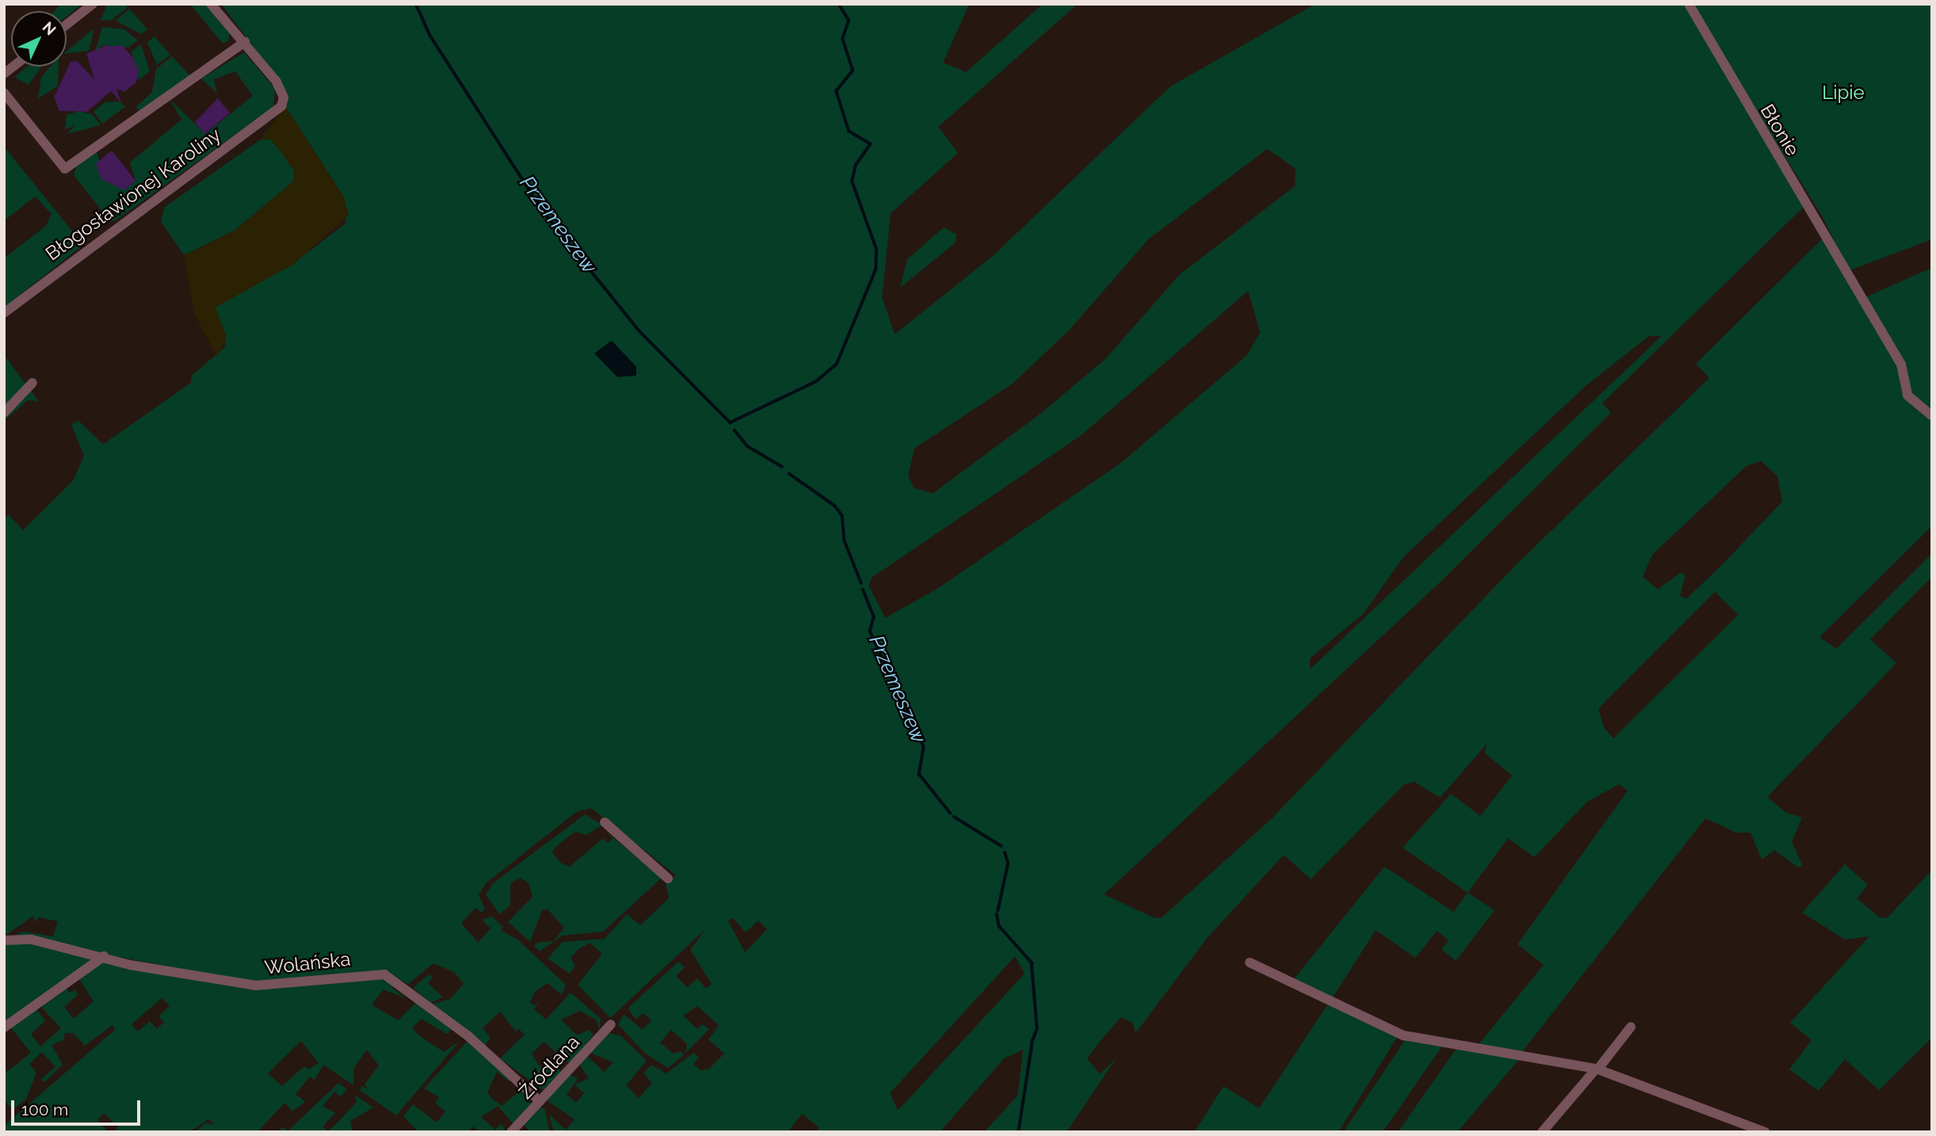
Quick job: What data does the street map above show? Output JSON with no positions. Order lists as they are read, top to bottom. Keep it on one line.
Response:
{"streets":{"street":["Błonie","Błogosławionej Karoliny","Wolańska","Źródlana"]},"crossings":[["Wolańska","Źródlana"]],"water":["Przemeszew"],"parks":["Lipie"],"scale_bar":"100 m","north":"top right"}
